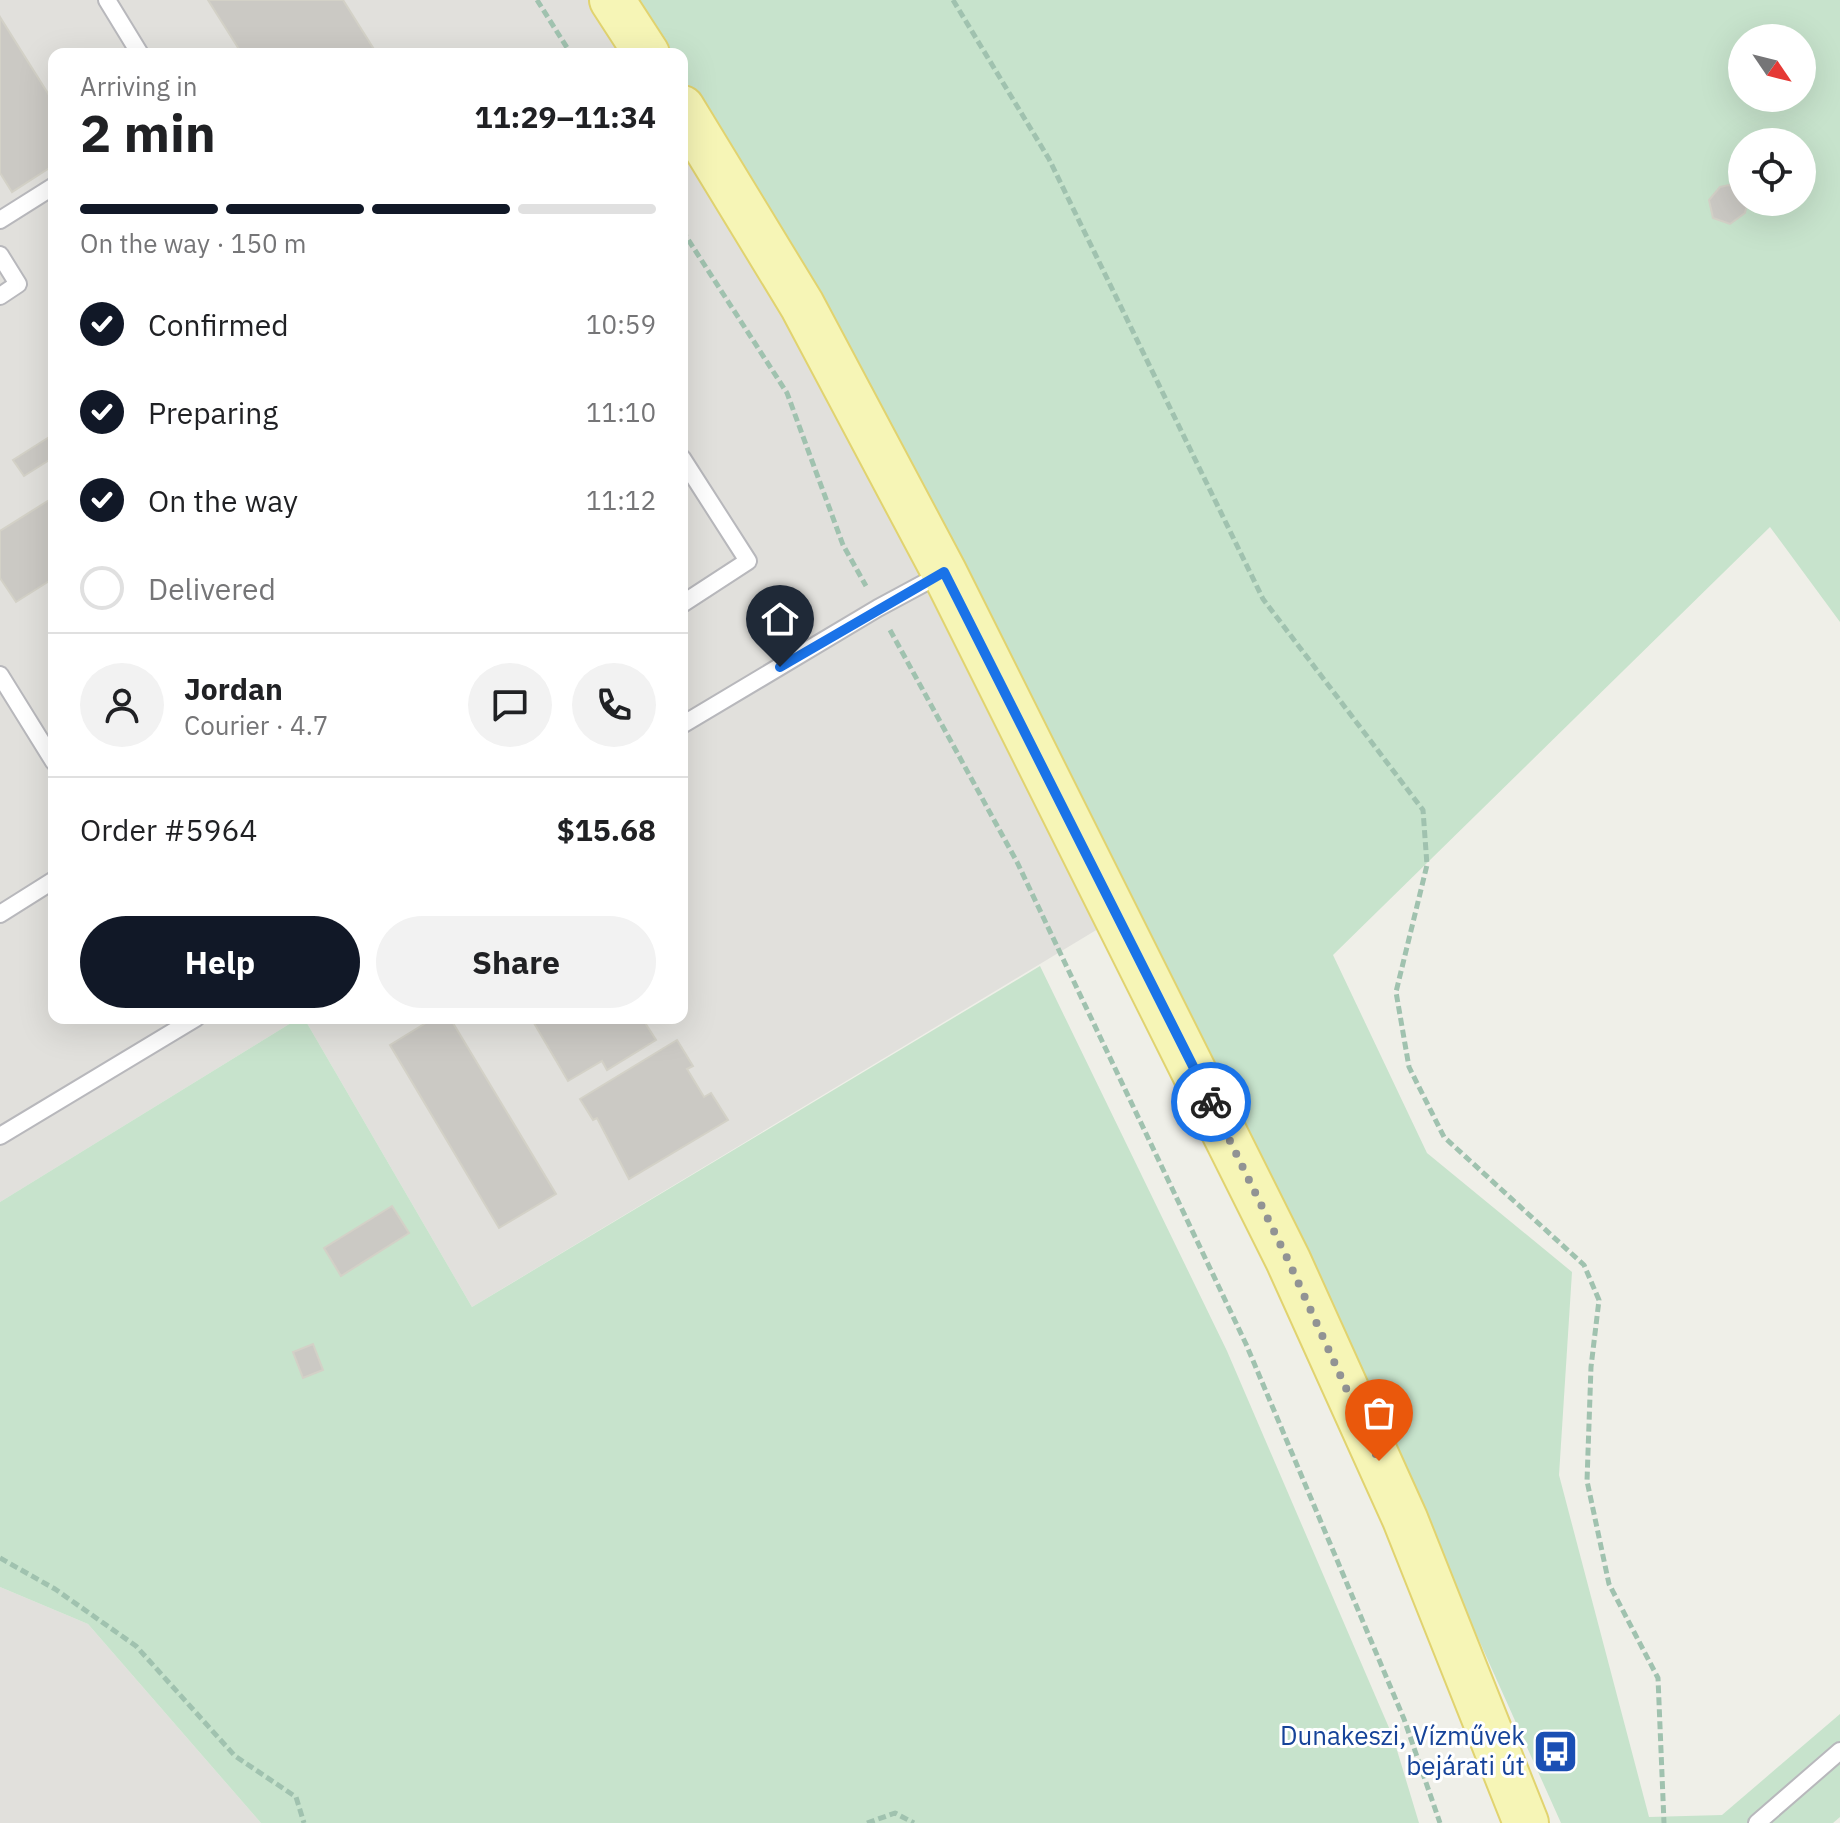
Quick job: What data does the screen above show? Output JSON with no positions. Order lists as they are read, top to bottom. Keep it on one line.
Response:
{"places":{"bus stop":["Dunakeszi, Vízművek bejárati út"]},"north":"bottom right","page":{"heading":["2 min","Arriving in","11:29–11:34"],"panel":["Jordan","Courier · 4.7","Order #5964","$15.68"],"bar":"On the way · 150 m","list":[["Confirmed","10:59"],["Preparing","11:10"],["On the way","11:12"],"Delivered"],"buttons":["Help","Share"]}}
